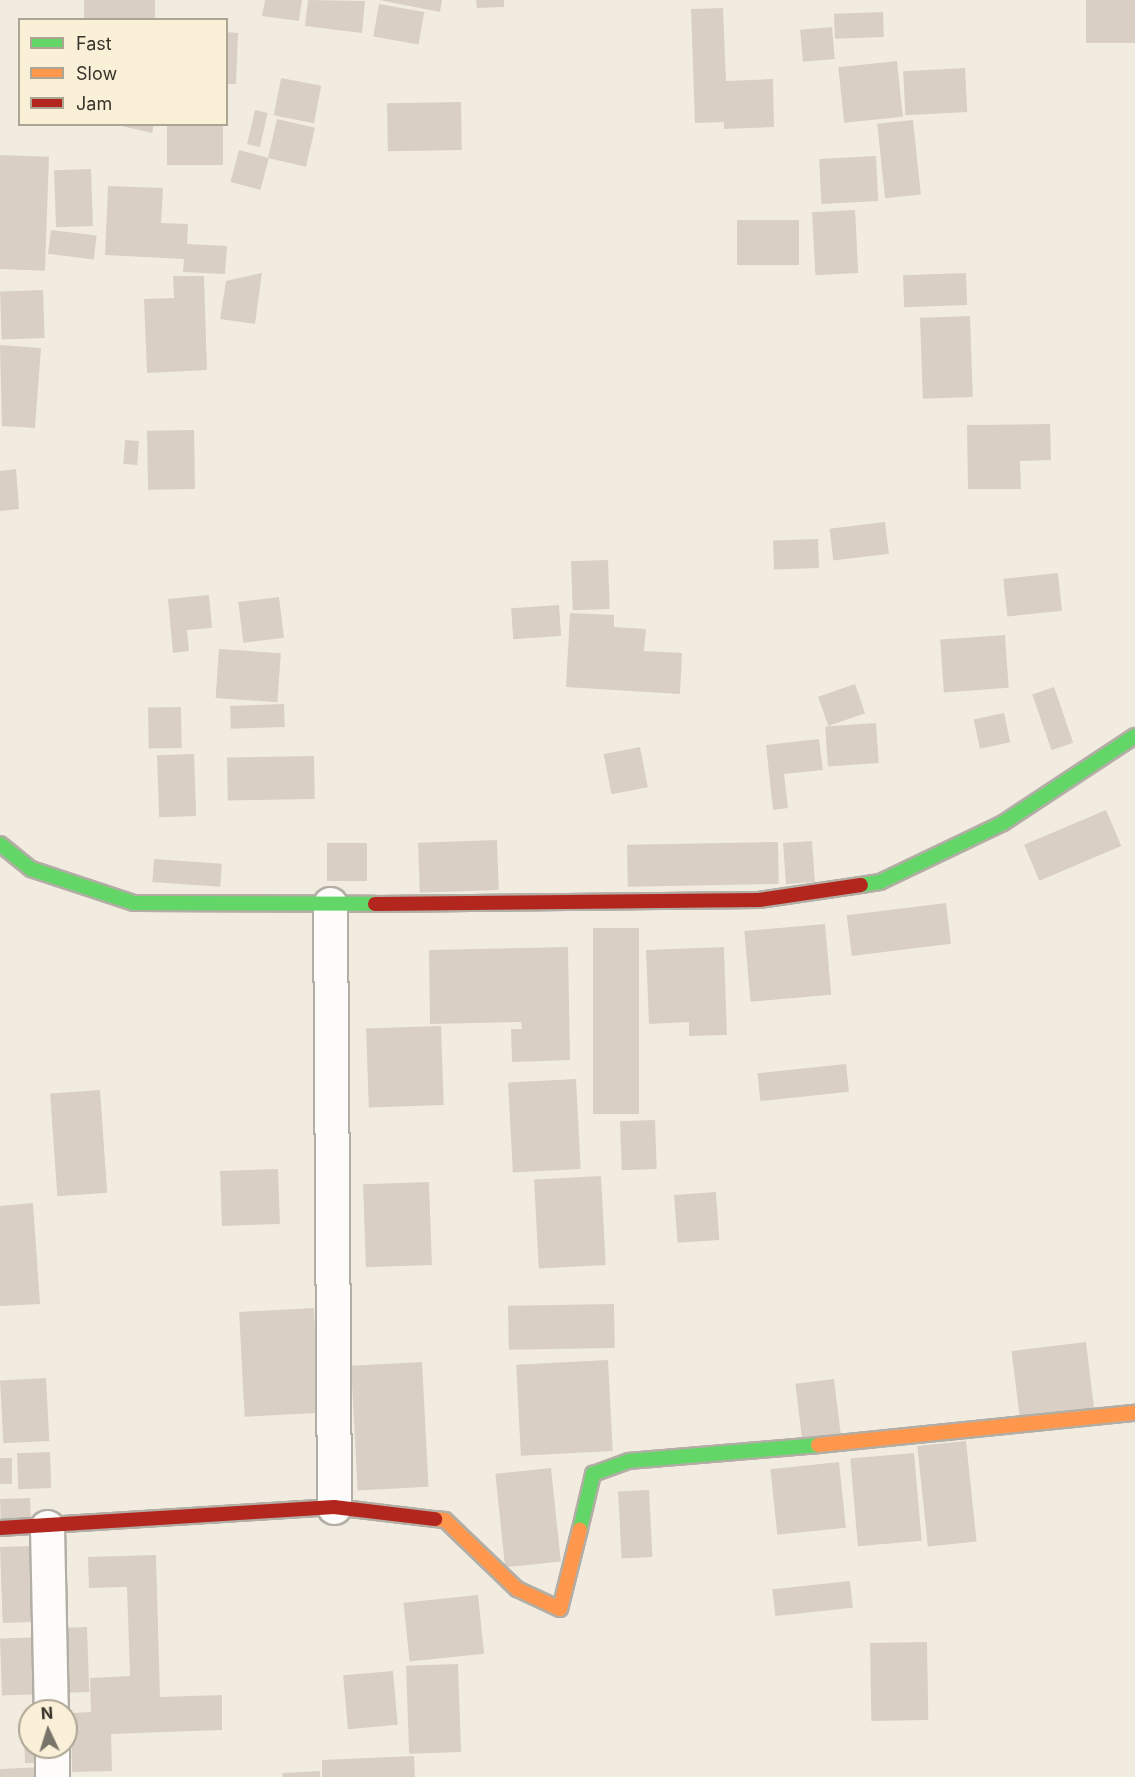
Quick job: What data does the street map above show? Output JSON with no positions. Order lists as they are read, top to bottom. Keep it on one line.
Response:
{"legend":["Fast","Slow","Jam"],"north":"top"}
